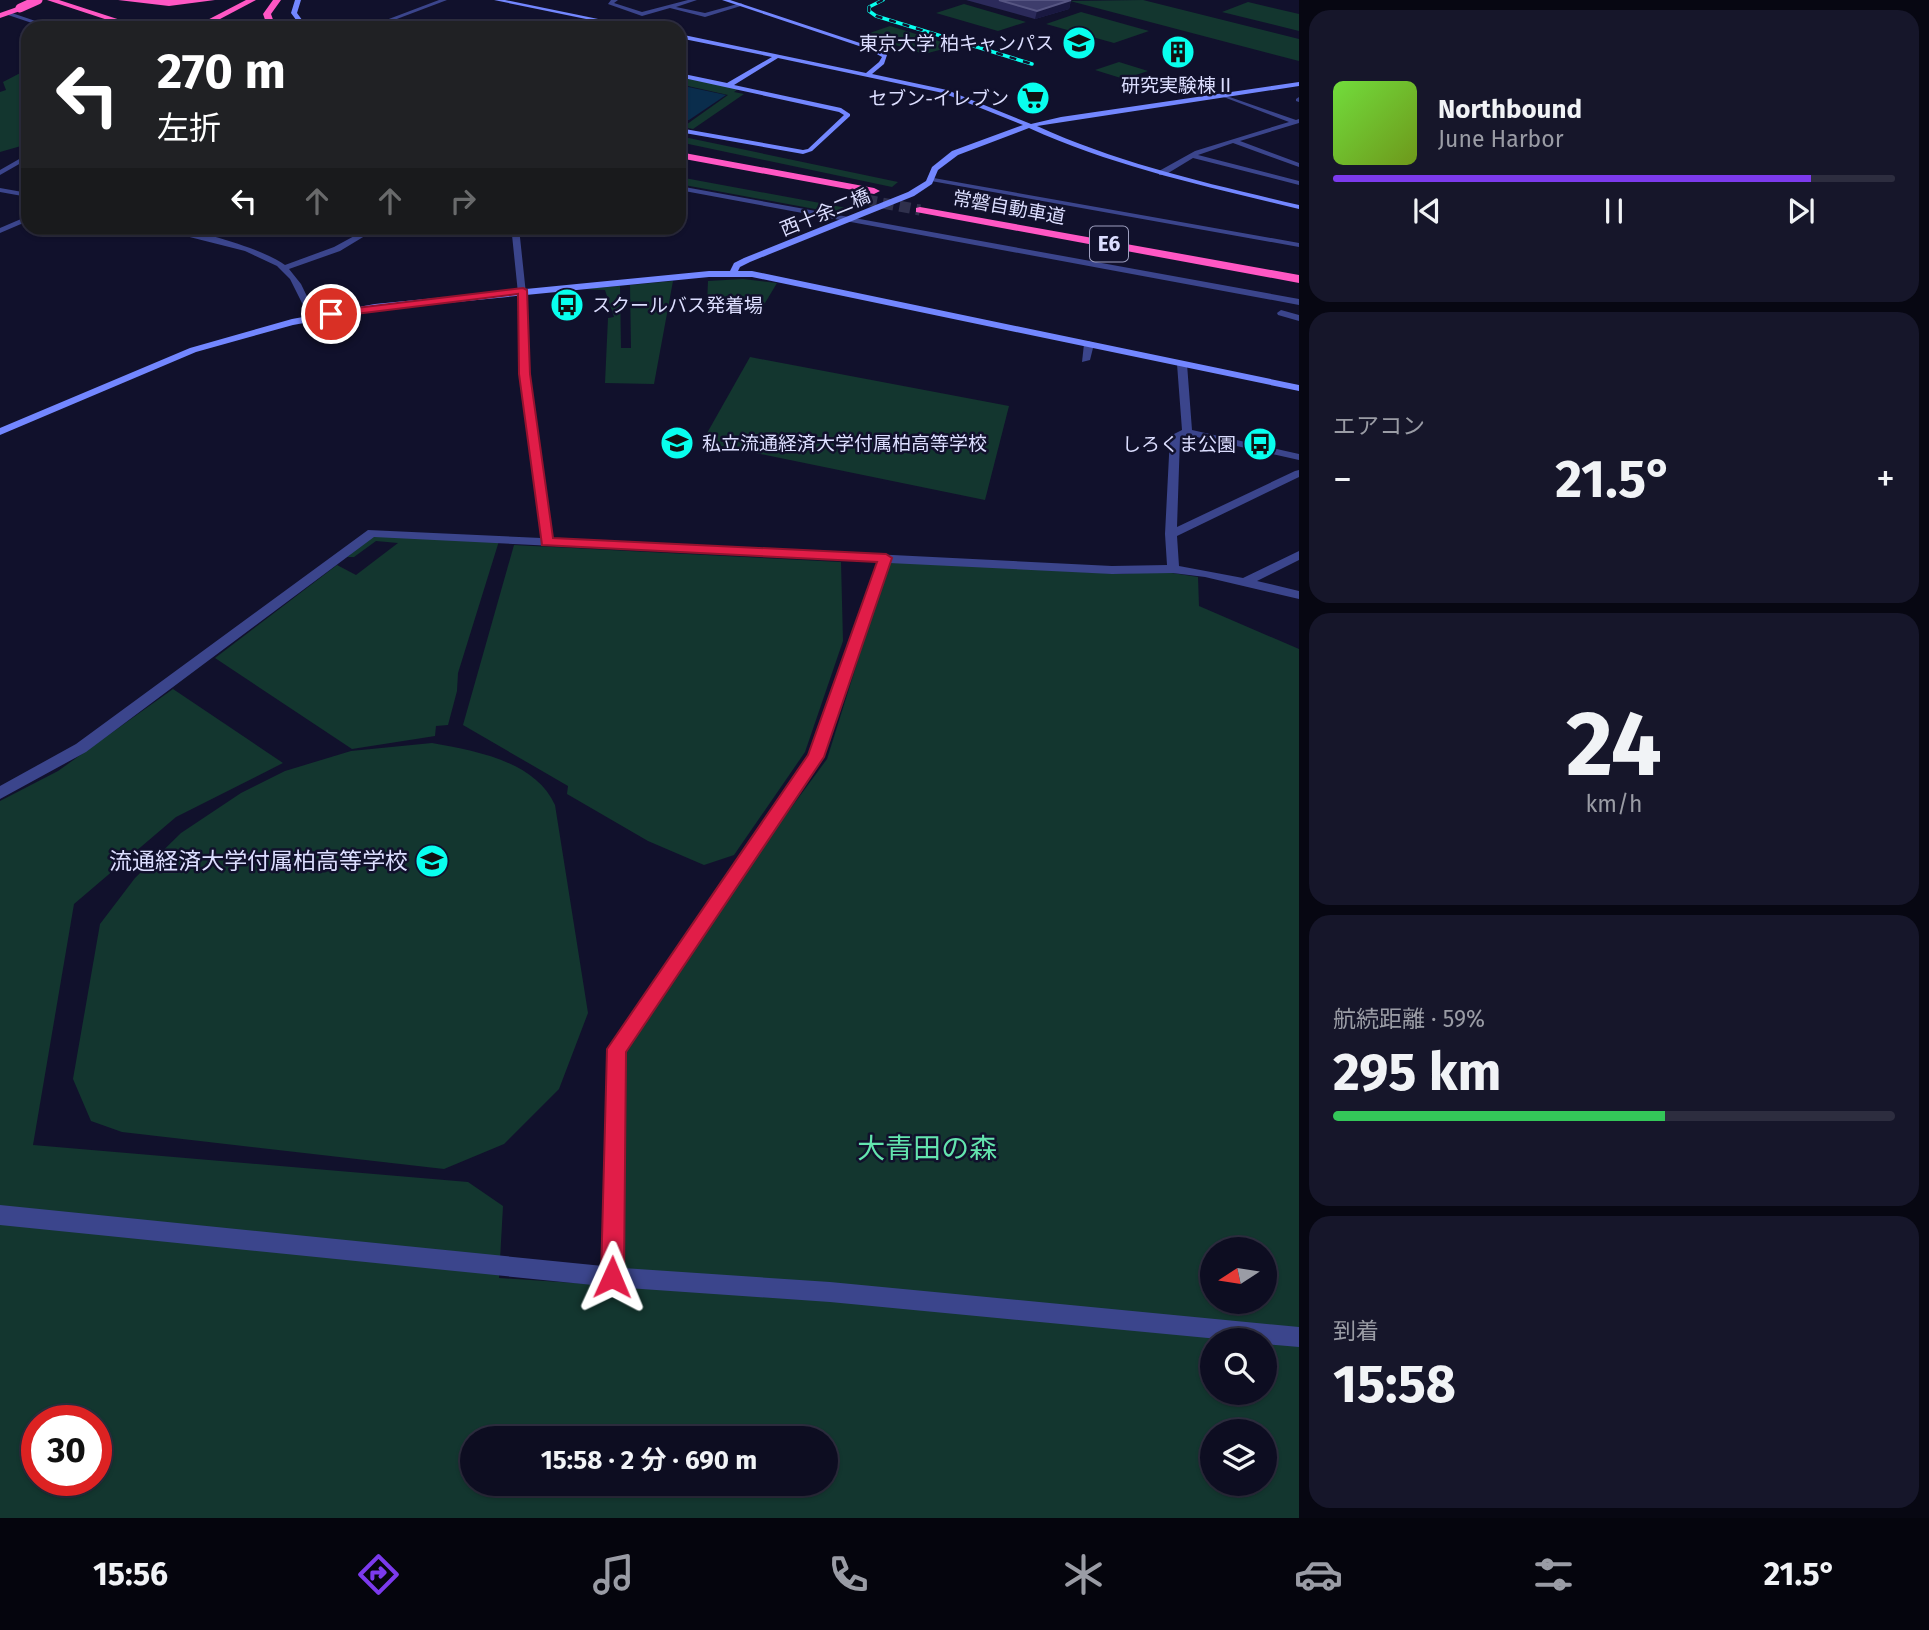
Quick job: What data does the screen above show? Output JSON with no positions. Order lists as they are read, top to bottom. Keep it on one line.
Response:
{"streets":{"highway":["常磐自動車道","E6"],"street":["西十余二橋"]},"parks":["大青田の森"],"places":{"school or university":["東京大学 柏キャンパス","私立流通経済大学付属柏高等学校","流通経済大学付属柏高等学校"],"building":["研究実験棟Ⅱ"],"supermarket":["セブン-イレブン"],"bus stop":["スクールバス発着場","しろくま公園"]},"north":"left","page":{"turn":["270 m","左折"],"song":["Northbound","June Harbor"],"tile":["エアコン",["24","km/h"],["航続距離 · 59%","295 km"],["到着","15:58"]],"heat":["−","21.5°","+"],"limit":"30","trip":"15:58 · 2 分 · 690 m","tabs":["15:56","21.5°"]}}
